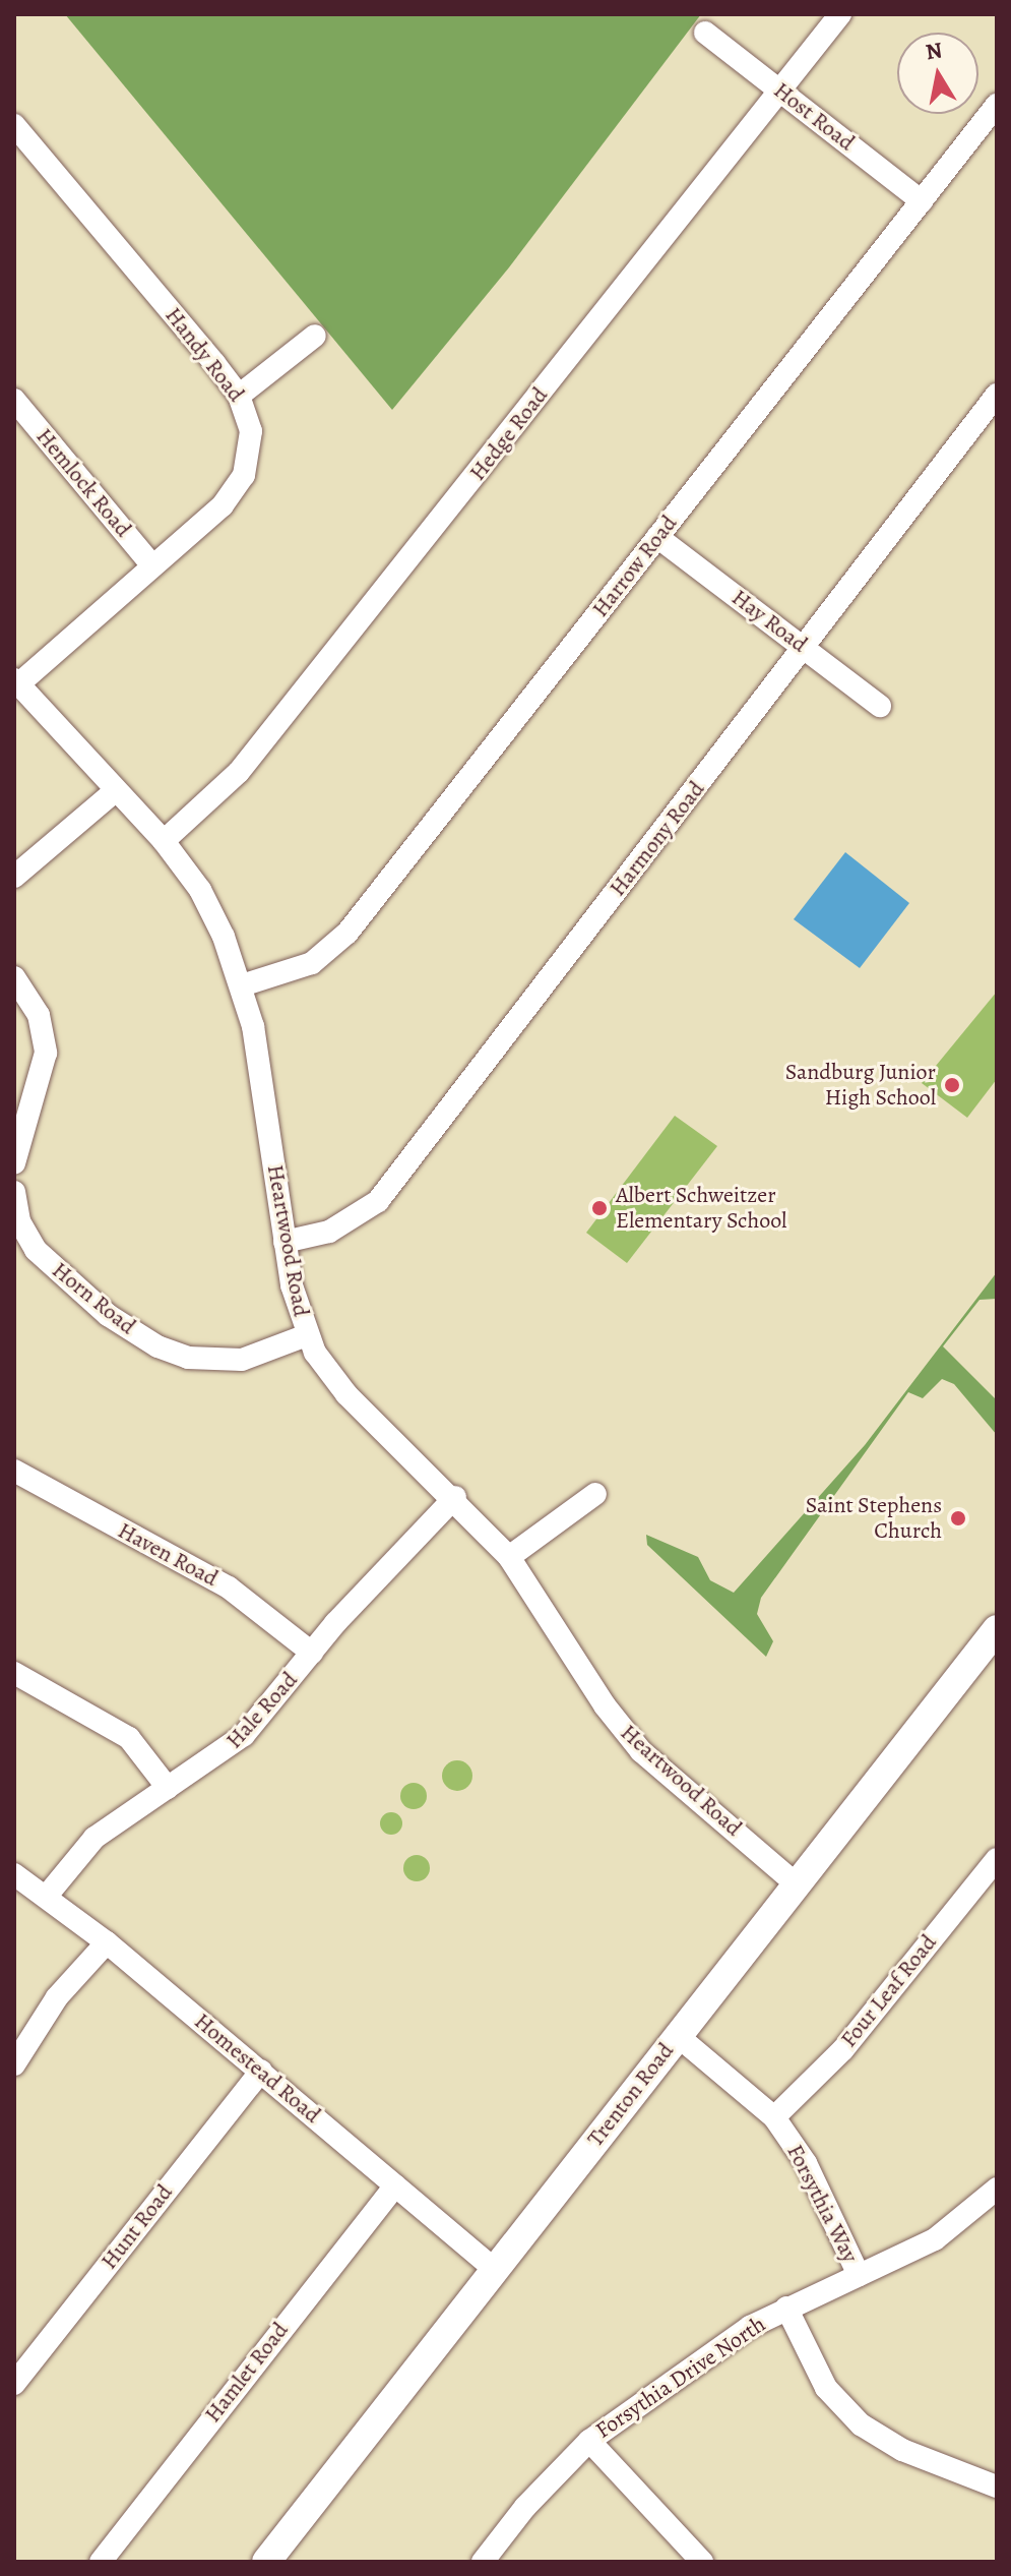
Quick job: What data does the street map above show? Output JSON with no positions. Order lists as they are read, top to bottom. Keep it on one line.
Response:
{"streets":{"main road":["Trenton Road"],"street":["Host Road","Handy Road","Hedge Road","Hemlock Road","Harrow Road","Hay Road","Harmony Road","Heartwood Road","Horn Road","Haven Road","Hale Road","Four Leaf Road","Homestead Road","Forsythia Way","Hunt Road","Hamlet Road","Forsythia Drive North"]},"crossings":[["Host Road","Hedge Road"],["Host Road","Harrow Road"],["Handy Road","Hemlock Road"],["Handy Road","Heartwood Road"],["Hedge Road","Heartwood Road"],["Harrow Road","Hay Road"],["Harrow Road","Heartwood Road"],["Hay Road","Harmony Road"],["Harmony Road","Heartwood Road"],["Heartwood Road","Horn Road"],["Heartwood Road","Hale Road"],["Heartwood Road","Trenton Road"],["Haven Road","Hale Road"],["Hale Road","Homestead Road"],["Four Leaf Road","Forsythia Way"],["Homestead Road","Trenton Road"],["Homestead Road","Hunt Road"],["Homestead Road","Hamlet Road"],["Trenton Road","Forsythia Way"],["Forsythia Way","Forsythia Drive North"]],"places":["Sandburg Junior High School","Albert Schweitzer Elementary School","Saint Stephens Church"],"north":"top"}
